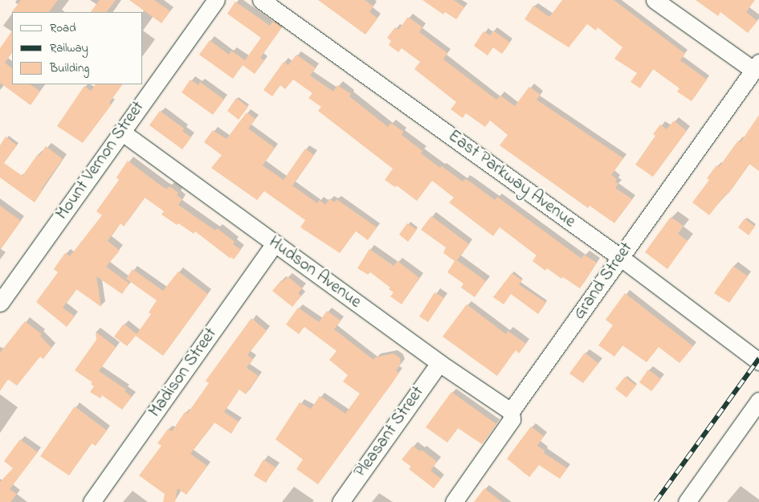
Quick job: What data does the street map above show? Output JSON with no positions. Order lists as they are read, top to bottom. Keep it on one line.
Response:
{"streets":{"street":["Mount Vernon Street","East Parkway Avenue","Hudson Avenue","Grand Street","Madison Street","Pleasant Street"]},"crossings":[["Mount Vernon Street","Hudson Avenue"],["East Parkway Avenue","Grand Street"],["Hudson Avenue","Grand Street"],["Hudson Avenue","Madison Street"],["Hudson Avenue","Pleasant Street"]],"legend":["Road","Railway","Building"]}
